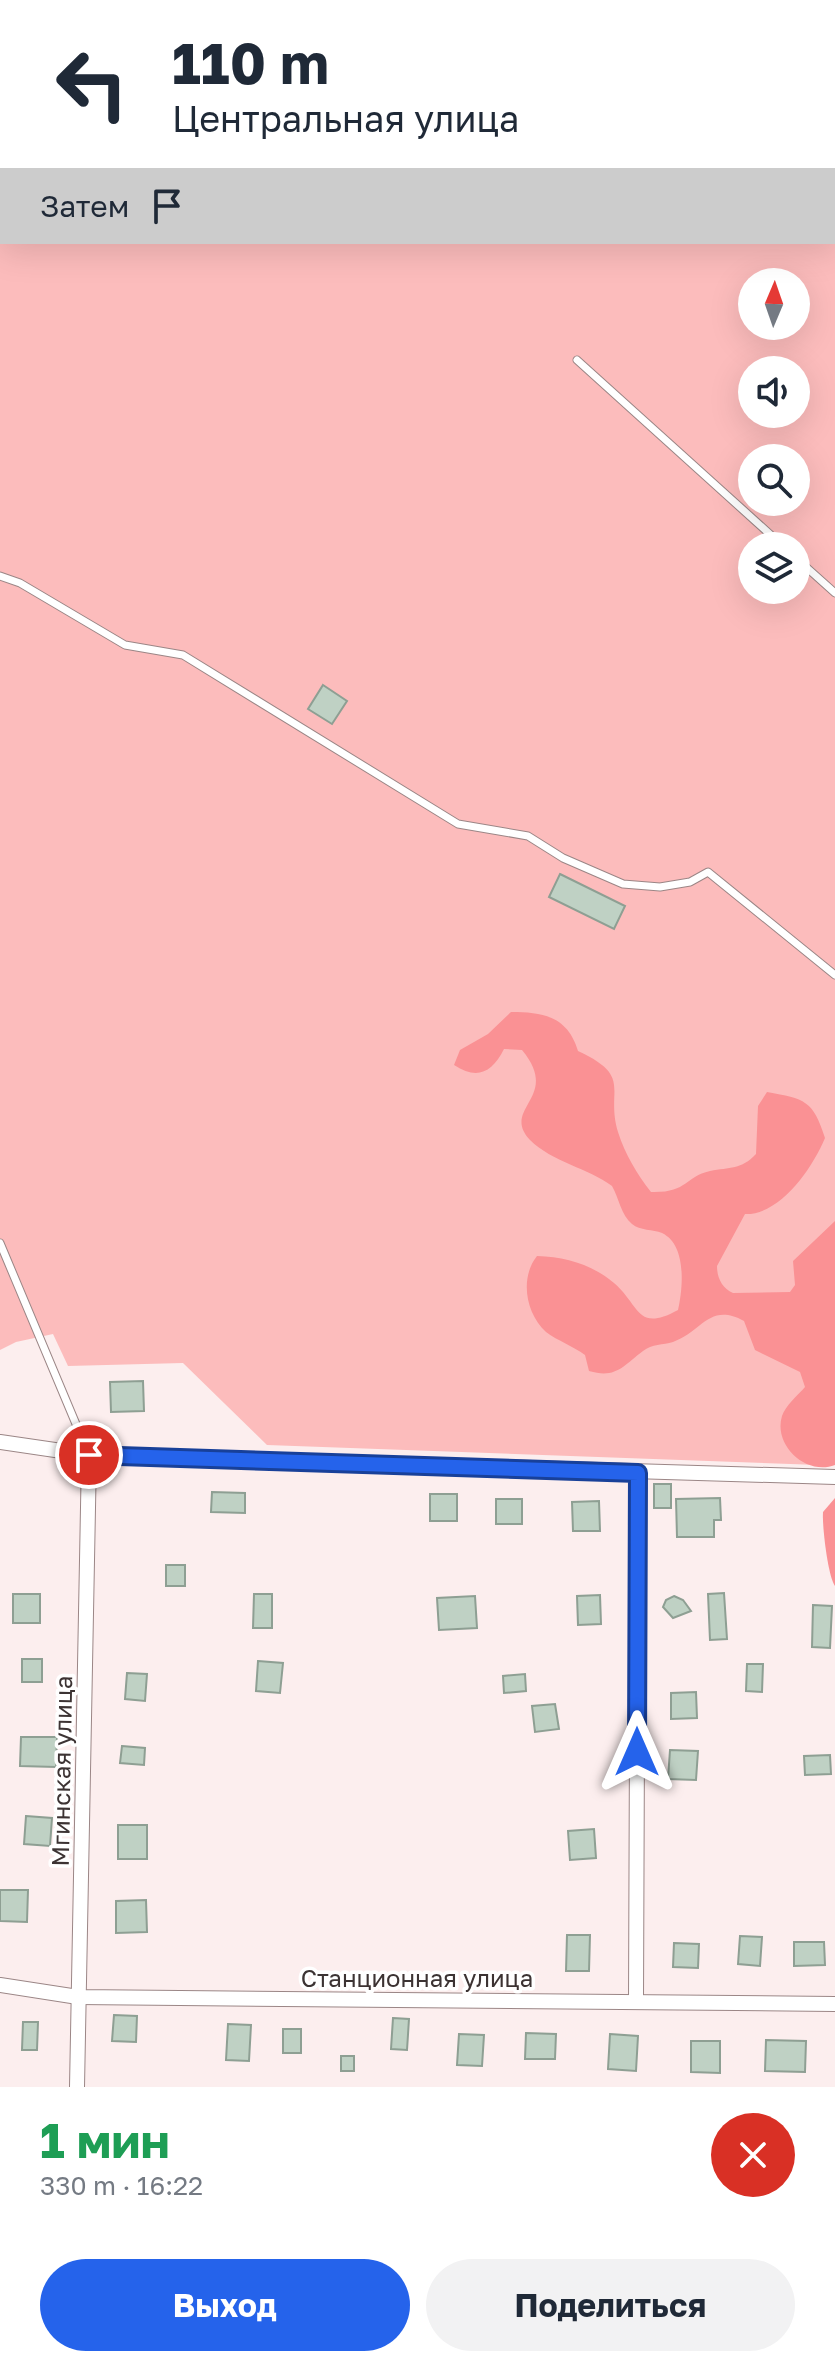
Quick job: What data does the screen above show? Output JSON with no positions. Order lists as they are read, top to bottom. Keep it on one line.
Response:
{"streets":{"street":["Мгинская улица","Станционная улица"]},"crossings":[["Мгинская улица","Станционная улица"]],"north":"top","page":{"turn":["110 m","Центральная улица"],"then":"Затем","heading":["1 мин","330 m · 16:22"],"buttons":["Выход","Поделиться"]}}
